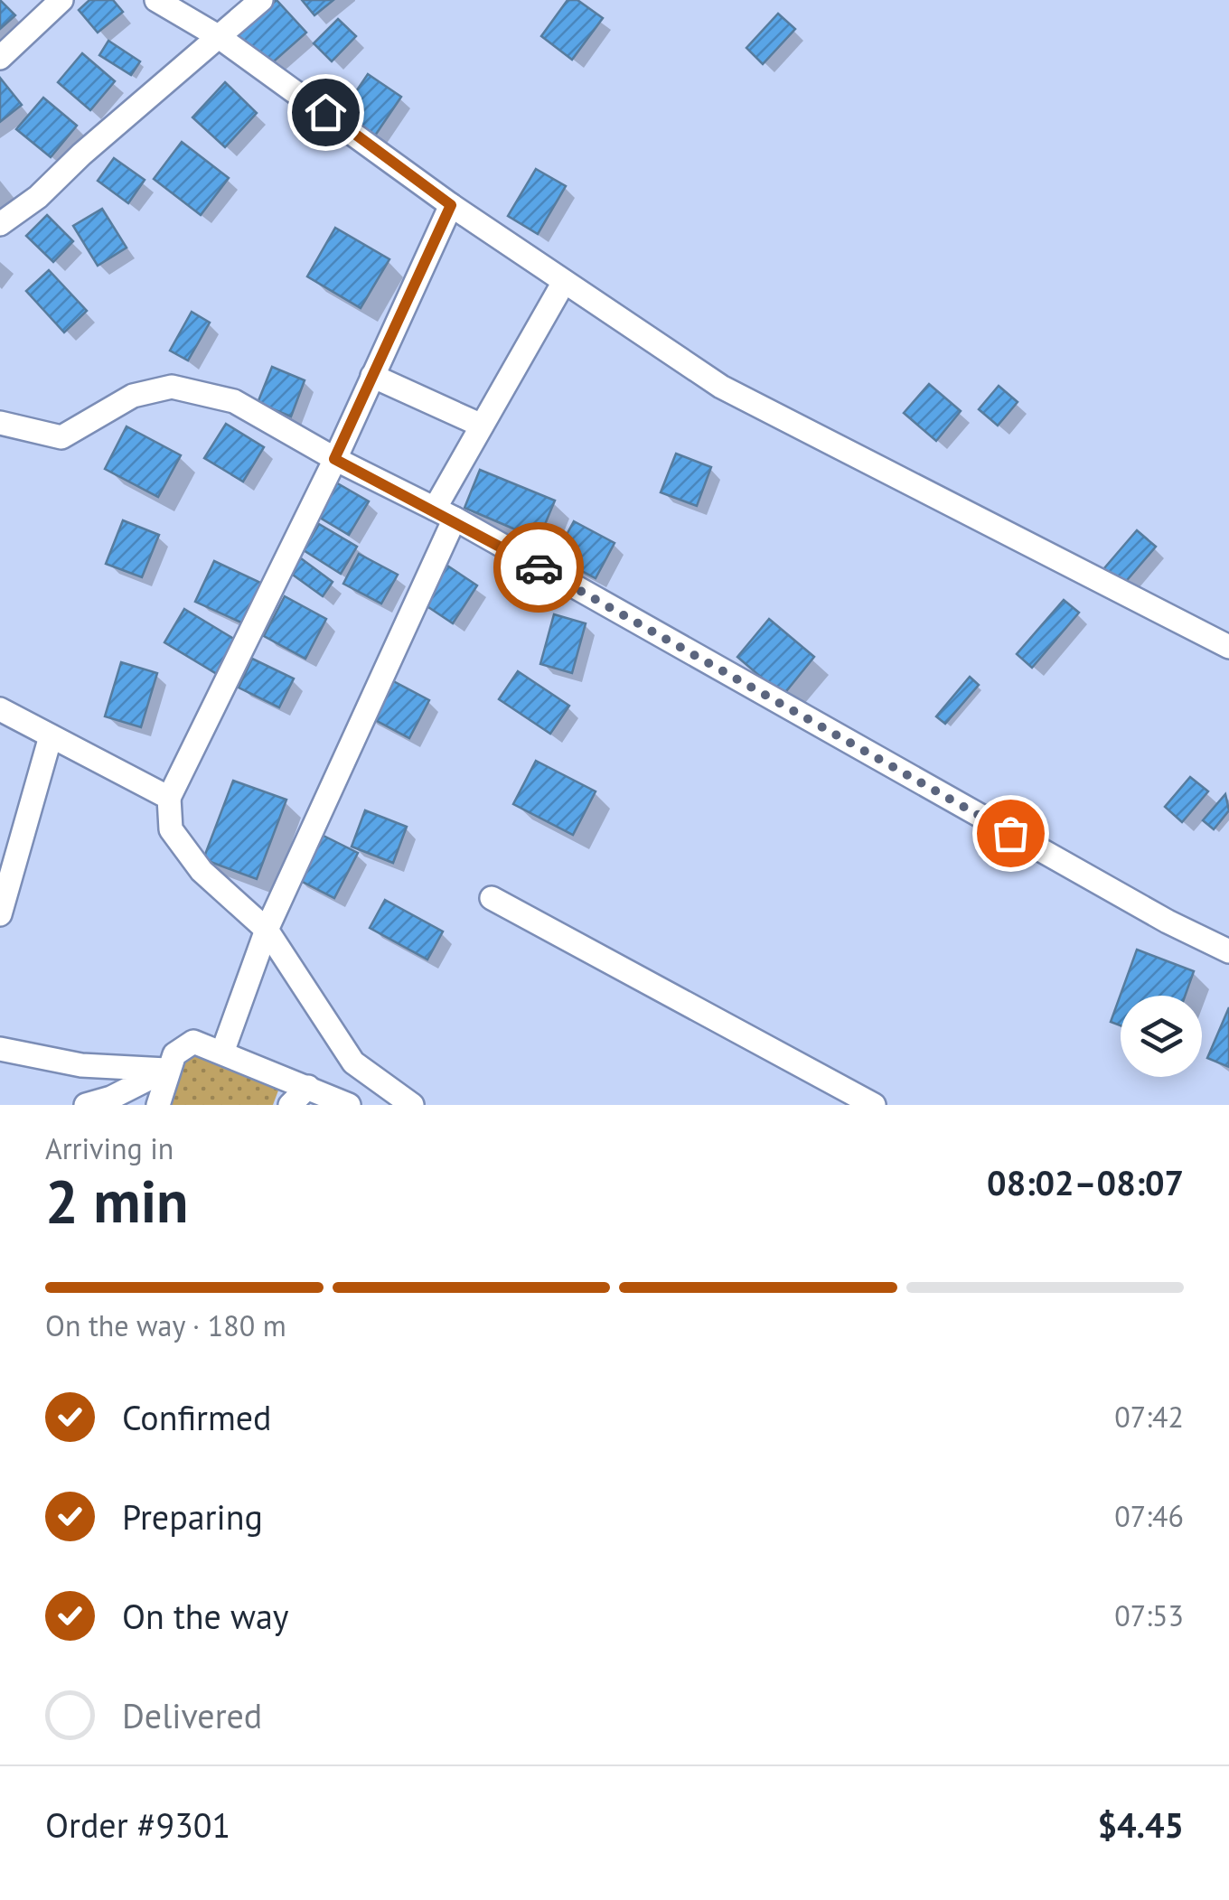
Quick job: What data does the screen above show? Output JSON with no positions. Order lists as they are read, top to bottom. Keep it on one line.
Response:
{"page":{"heading":["2 min","Arriving in","08:02–08:07"],"panel":["Order #9301","$4.45"],"bar":"On the way · 180 m","list":[["Confirmed","07:42"],["Preparing","07:46"],["On the way","07:53"],"Delivered"]}}
